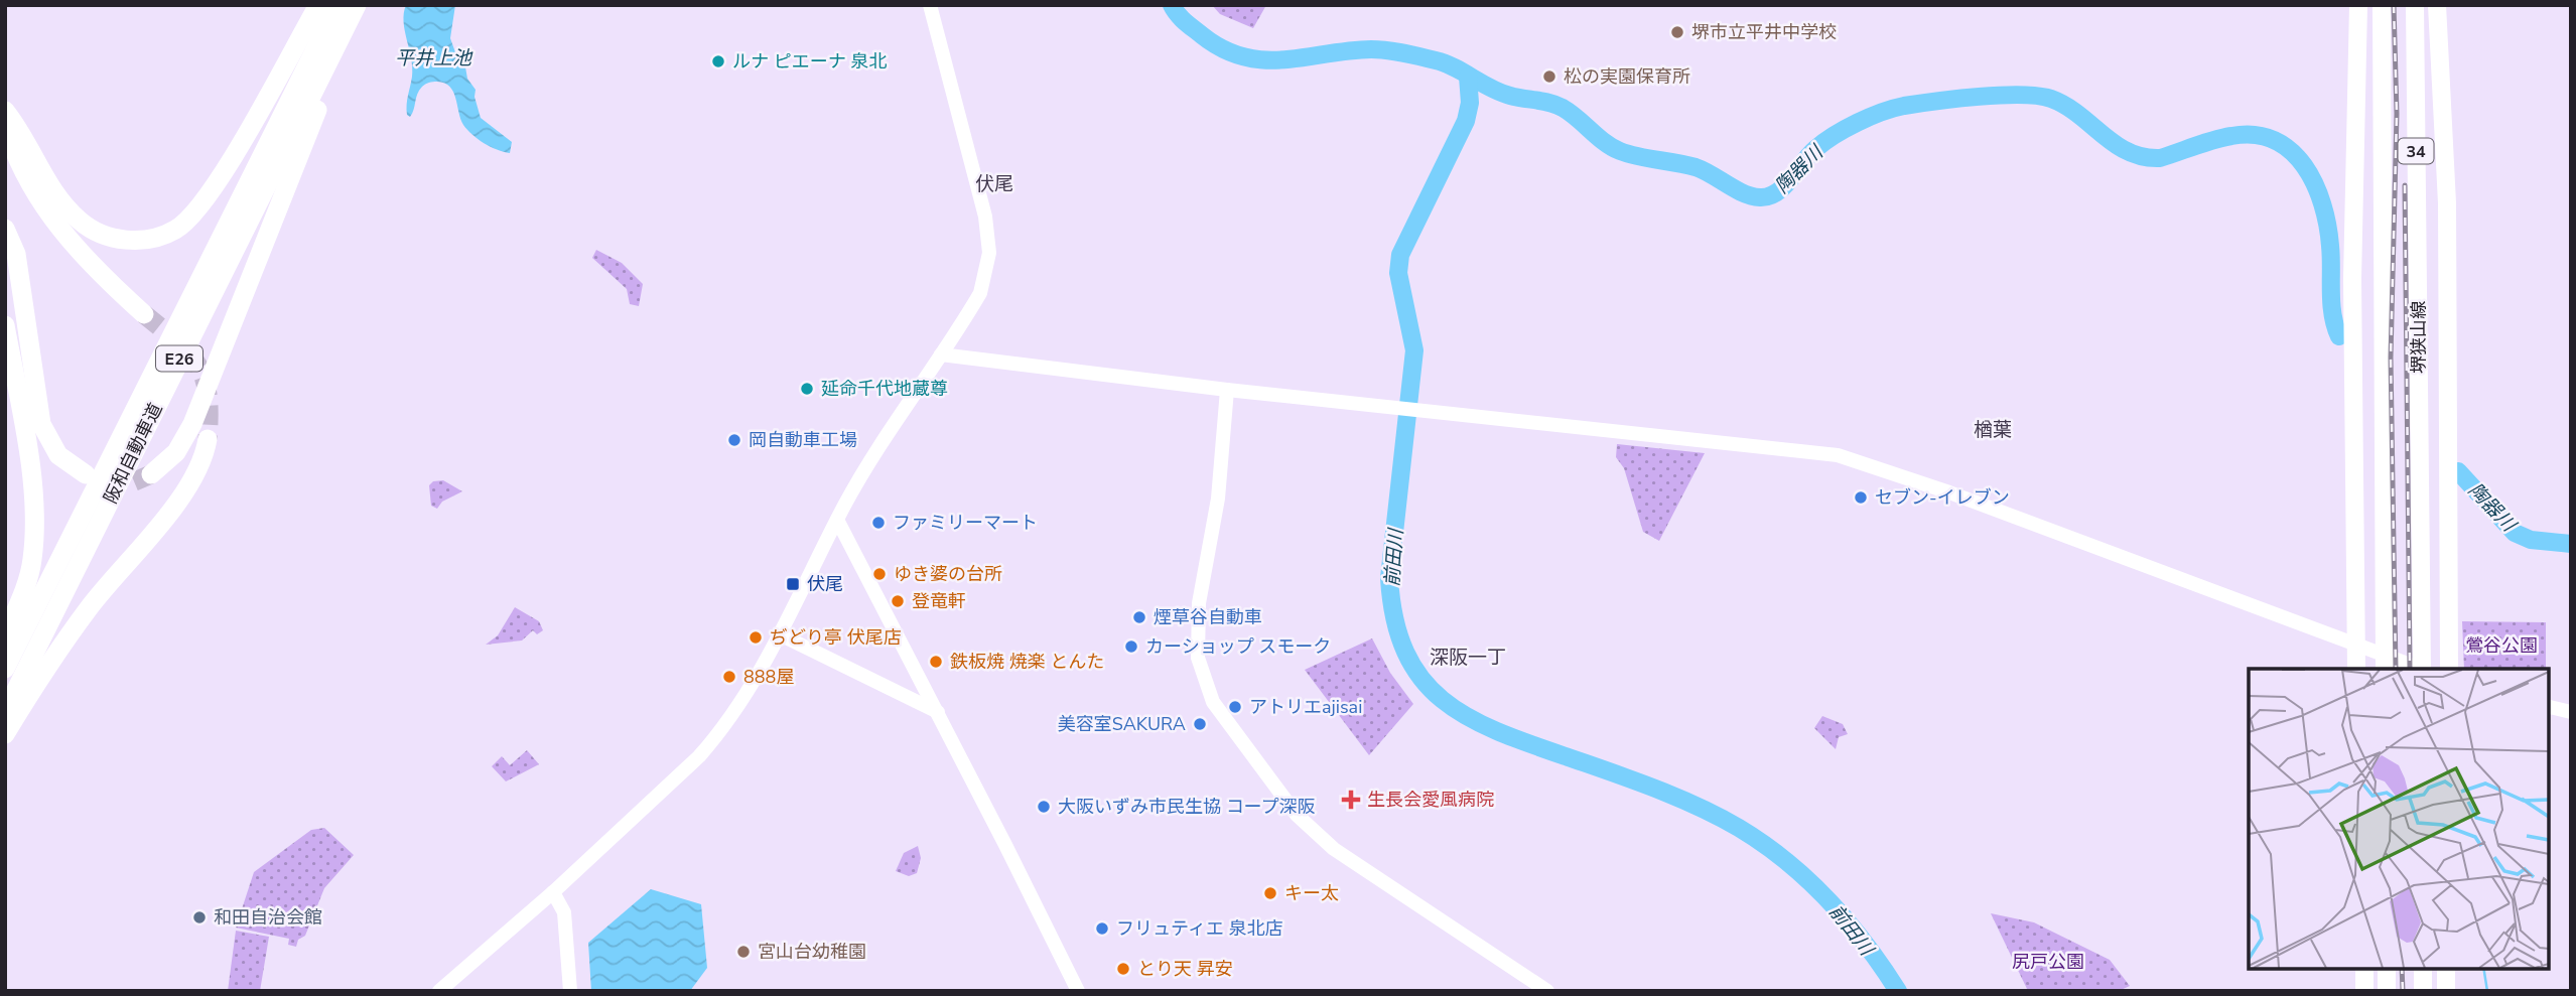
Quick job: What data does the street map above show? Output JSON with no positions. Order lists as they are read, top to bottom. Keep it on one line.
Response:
{"streets":{"highway":["E26","阪和自動車道"],"main road":["34","堺狭山線"]},"districts":["伏尾","楢葉","深阪一丁"],"water":["平井上池","陶器川","前田川"],"parks":["鶯谷公園","尻戸公園"],"places":{"other":["堺市立平井中学校","ルナ ピエーナ 泉北","松の実園保育所","延命千代地蔵尊","岡自動車工場","セブン-イレブン","ファミリーマート","ゆき婆の台所","登竜軒","煙草谷自動車","ぢどり亭 伏尾店","カーショップ スモーク","鉄板焼 焼楽 とんた","888屋","アトリエajisai","美容室SAKURA","大阪いずみ市民生協 コープ深阪","キー太","和田自治会館","フリュティエ 泉北店","宮山台幼稚園","とり天 昇安"],"transit":["伏尾"],"health":["生長会愛風病院"]}}
